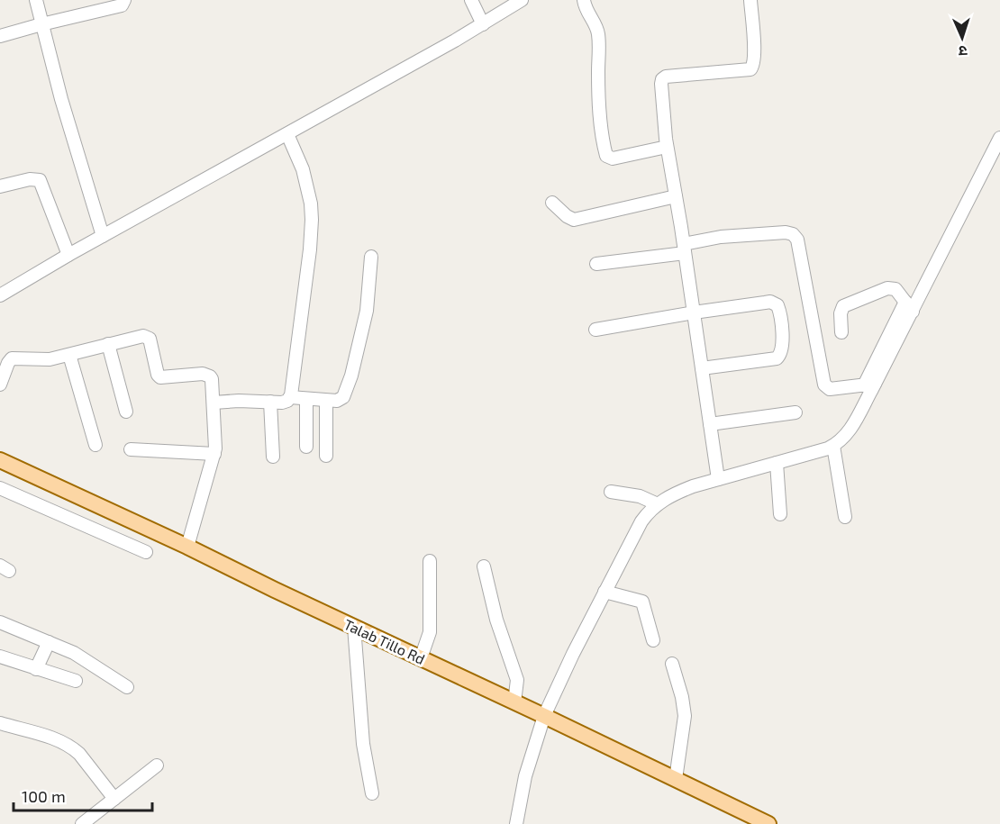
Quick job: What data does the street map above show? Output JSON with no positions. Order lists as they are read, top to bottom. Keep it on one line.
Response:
{"streets":{"main road":["Talab Tillo Rd"]},"scale_bar":"100 m","north":"bottom"}
